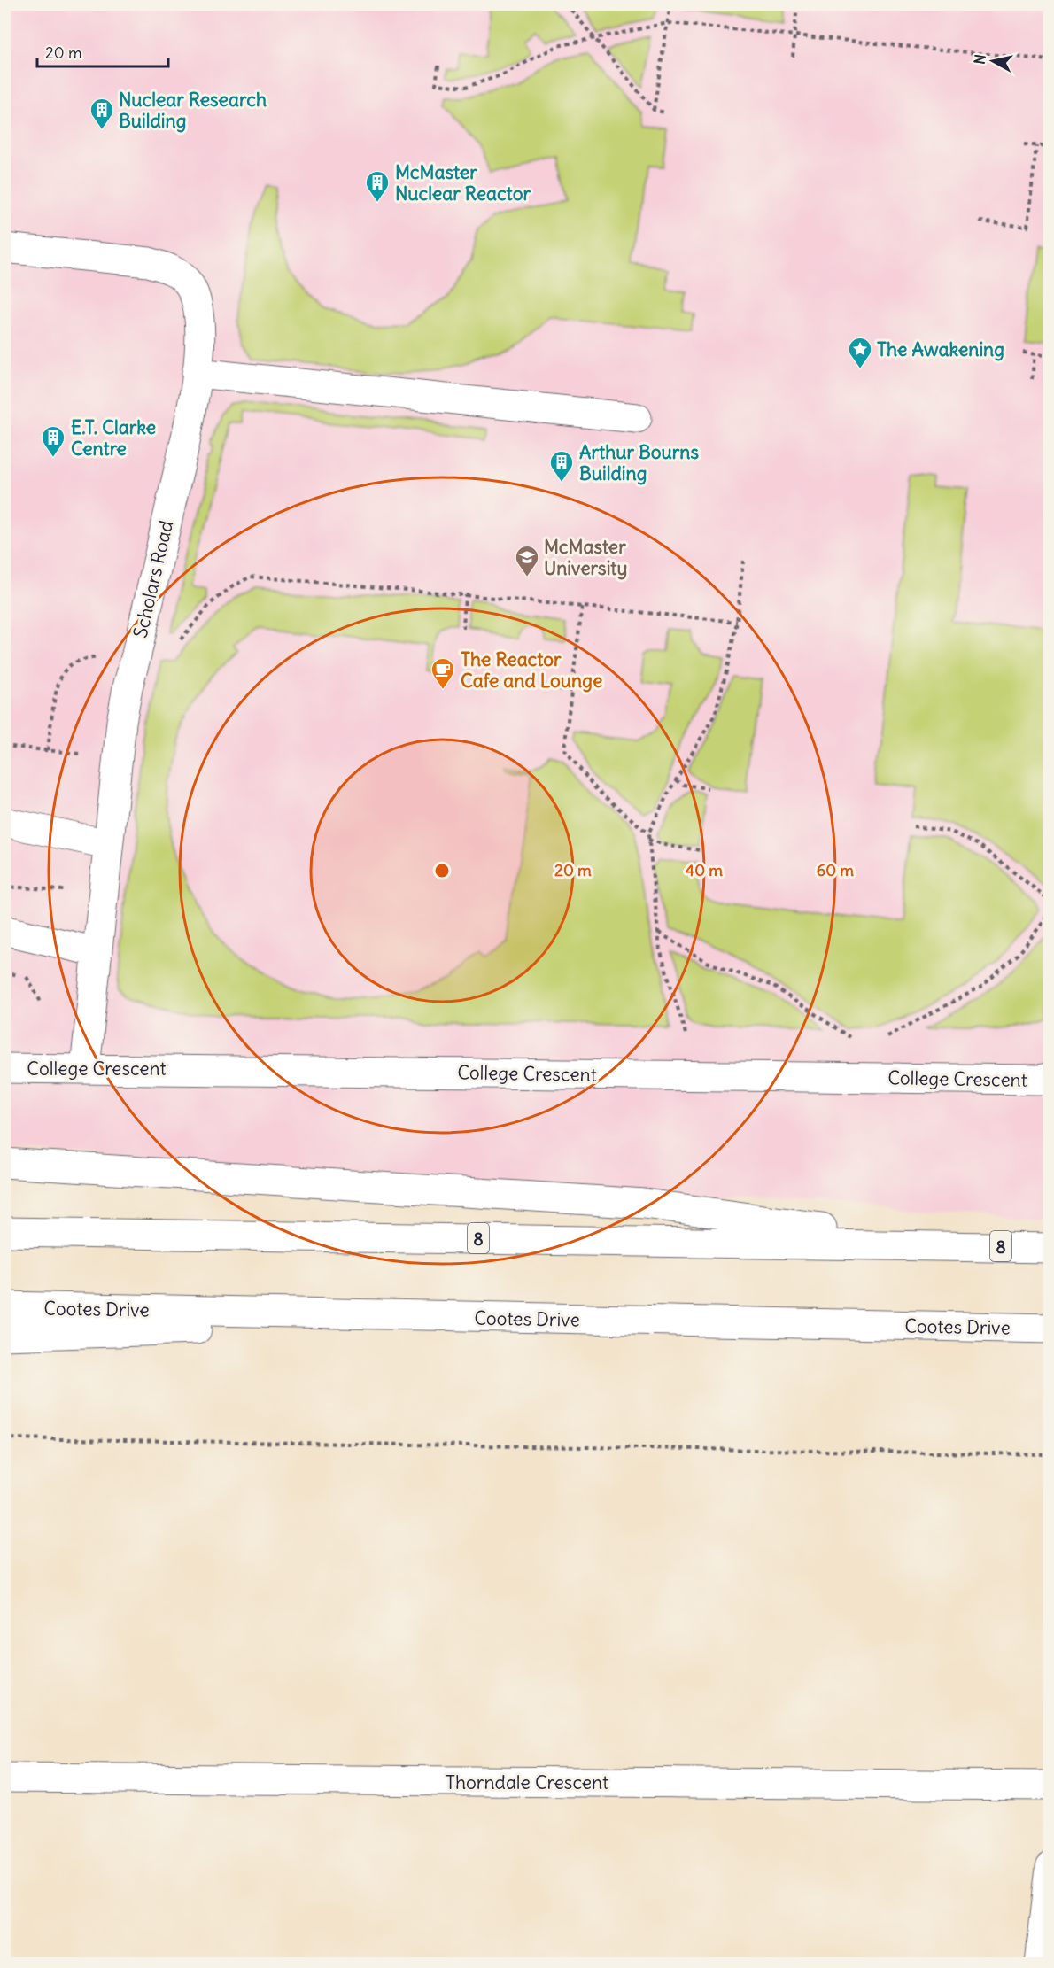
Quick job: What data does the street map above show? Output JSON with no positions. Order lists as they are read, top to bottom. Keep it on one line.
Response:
{"streets":{"main road":["Scholars Road","College Crescent","8","Cootes Drive","Thorndale Crescent"]},"crossings":[["Scholars Road","College Crescent"]],"places":{"building":["Nuclear Research Building","McMaster Nuclear Reactor","E.T. Clarke Centre","Arthur Bourns Building"],"place":["The Awakening"],"school or university":["McMaster University"],"cafe":["The Reactor Cafe and Lounge"]},"scale_bar":"20 m","north":"left","rings":["20 m","40 m","60 m"]}
